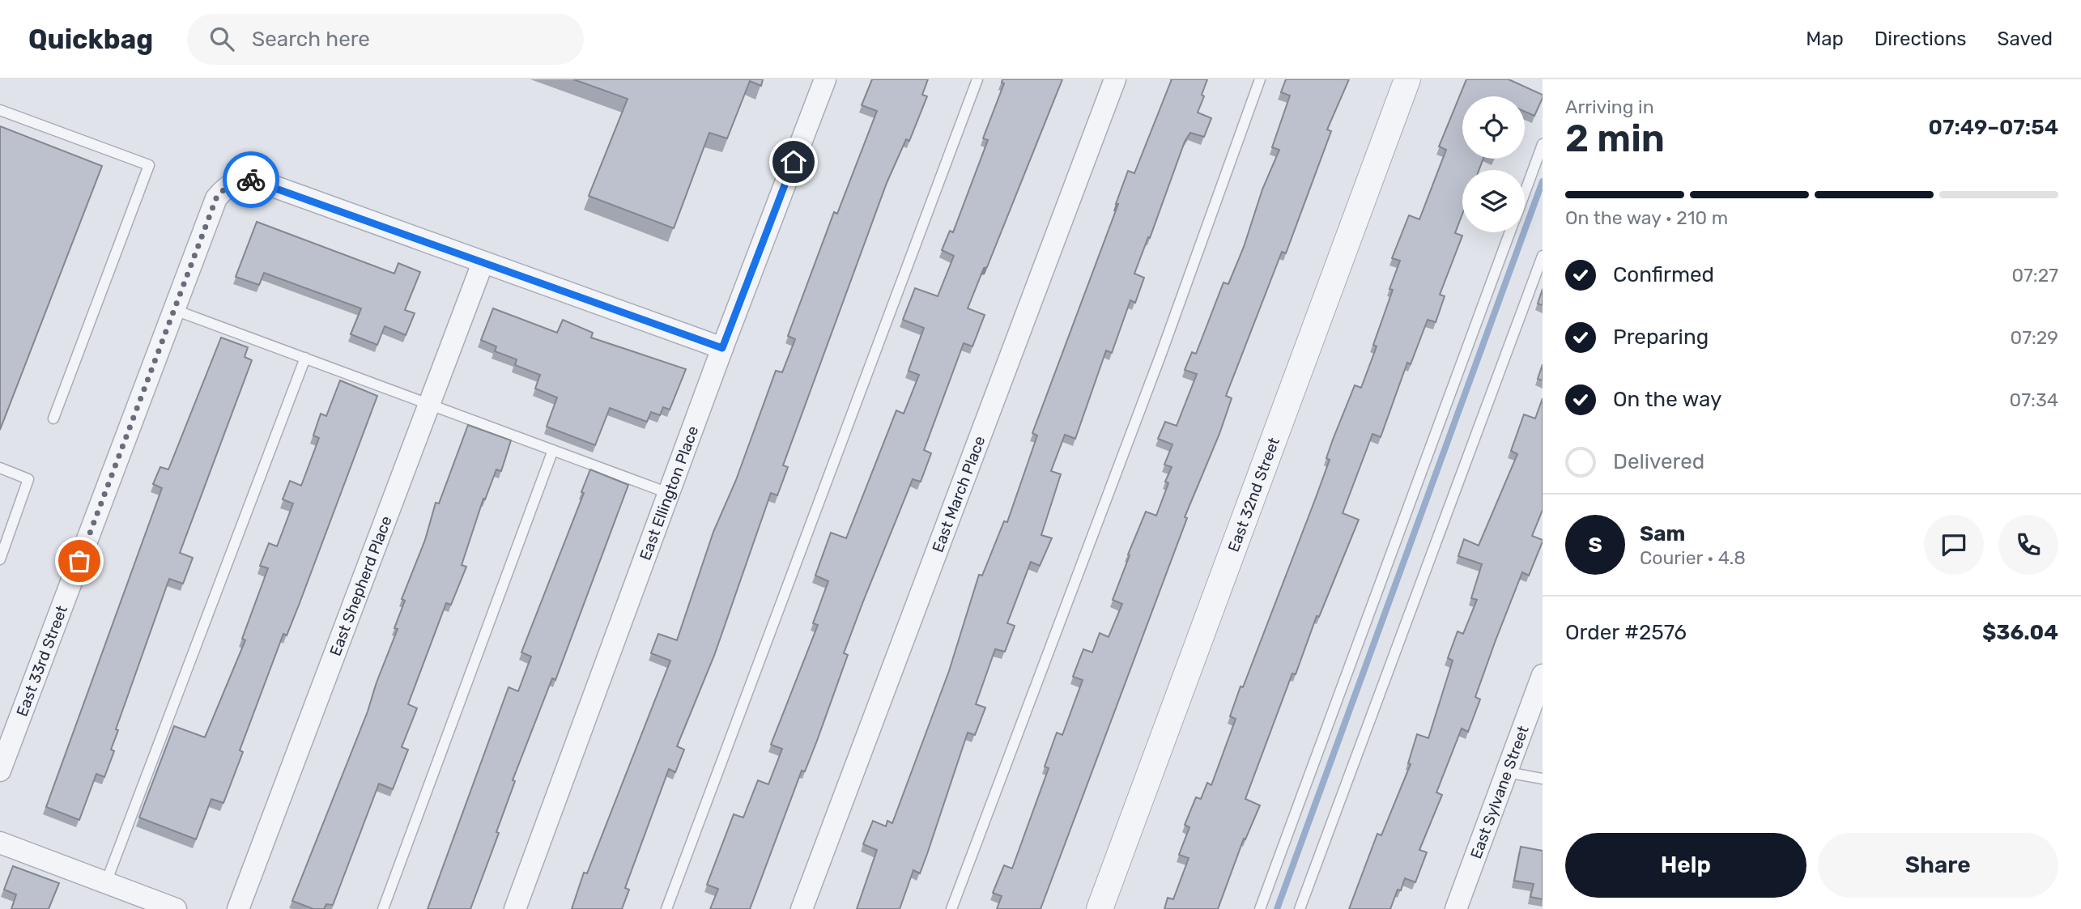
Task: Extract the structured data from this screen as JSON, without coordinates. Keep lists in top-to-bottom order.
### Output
{
  "streets": {
    "street": [
      "East Ellington Place",
      "East March Place",
      "East 32nd Street",
      "East Shepherd Place",
      "East 33rd Street",
      "East Sylvane Street"
    ]
  },
  "crossings": [
    ["East Shepherd Place", "East 33rd Street"]
  ],
  "page": {
    "header": "Quickbag",
    "search": "Search here",
    "nav": ["Map", "Directions", "Saved"],
    "heading": ["2 min", "Arriving in", "07:49–07:54"],
    "panel": [
      "Sam",
      "Courier · 4.8",
      "Order #2576",
      "$36.04"
    ],
    "bar": "On the way · 210 m",
    "list": [
      ["Confirmed", "07:27"],
      ["Preparing", "07:29"],
      ["On the way", "07:34"],
      "Delivered"
    ],
    "round": "S",
    "buttons": ["Help", "Share"]
  }
}
